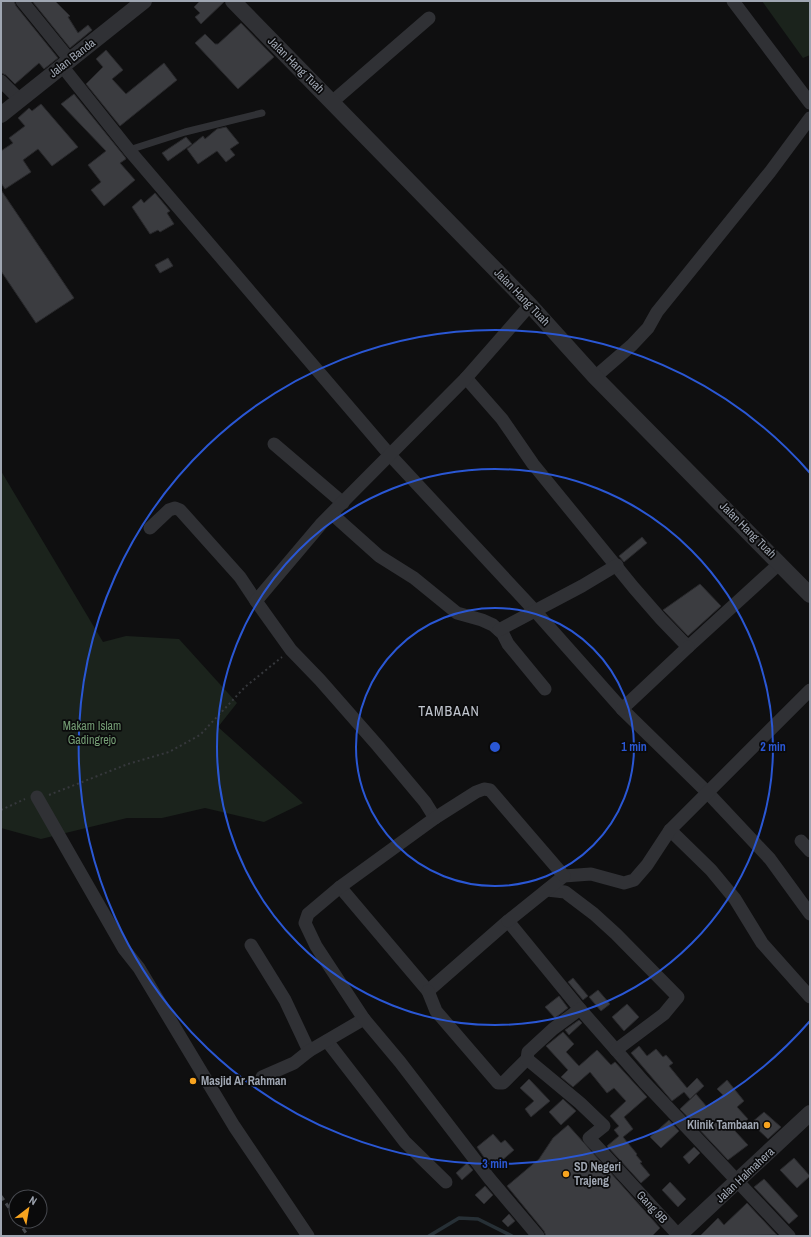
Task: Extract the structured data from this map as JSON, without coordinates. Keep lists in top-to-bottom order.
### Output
{
  "streets": {
    "street": [
      "Jalan Banda",
      "Jalan Hang Tuah",
      "Jalan Halmahera",
      "Gang 9B"
    ]
  },
  "crossings": [
    ["Jalan Halmahera", "Gang 9B"]
  ],
  "districts": ["TAMBAAN"],
  "parks": ["Makam Islam Gadingrejo"],
  "places": ["Masjid Ar Rahman", "Klinik Tambaan", "SD Negeri Trajeng"],
  "north": "top right",
  "rings": ["1 min", "2 min", "3 min"]
}
